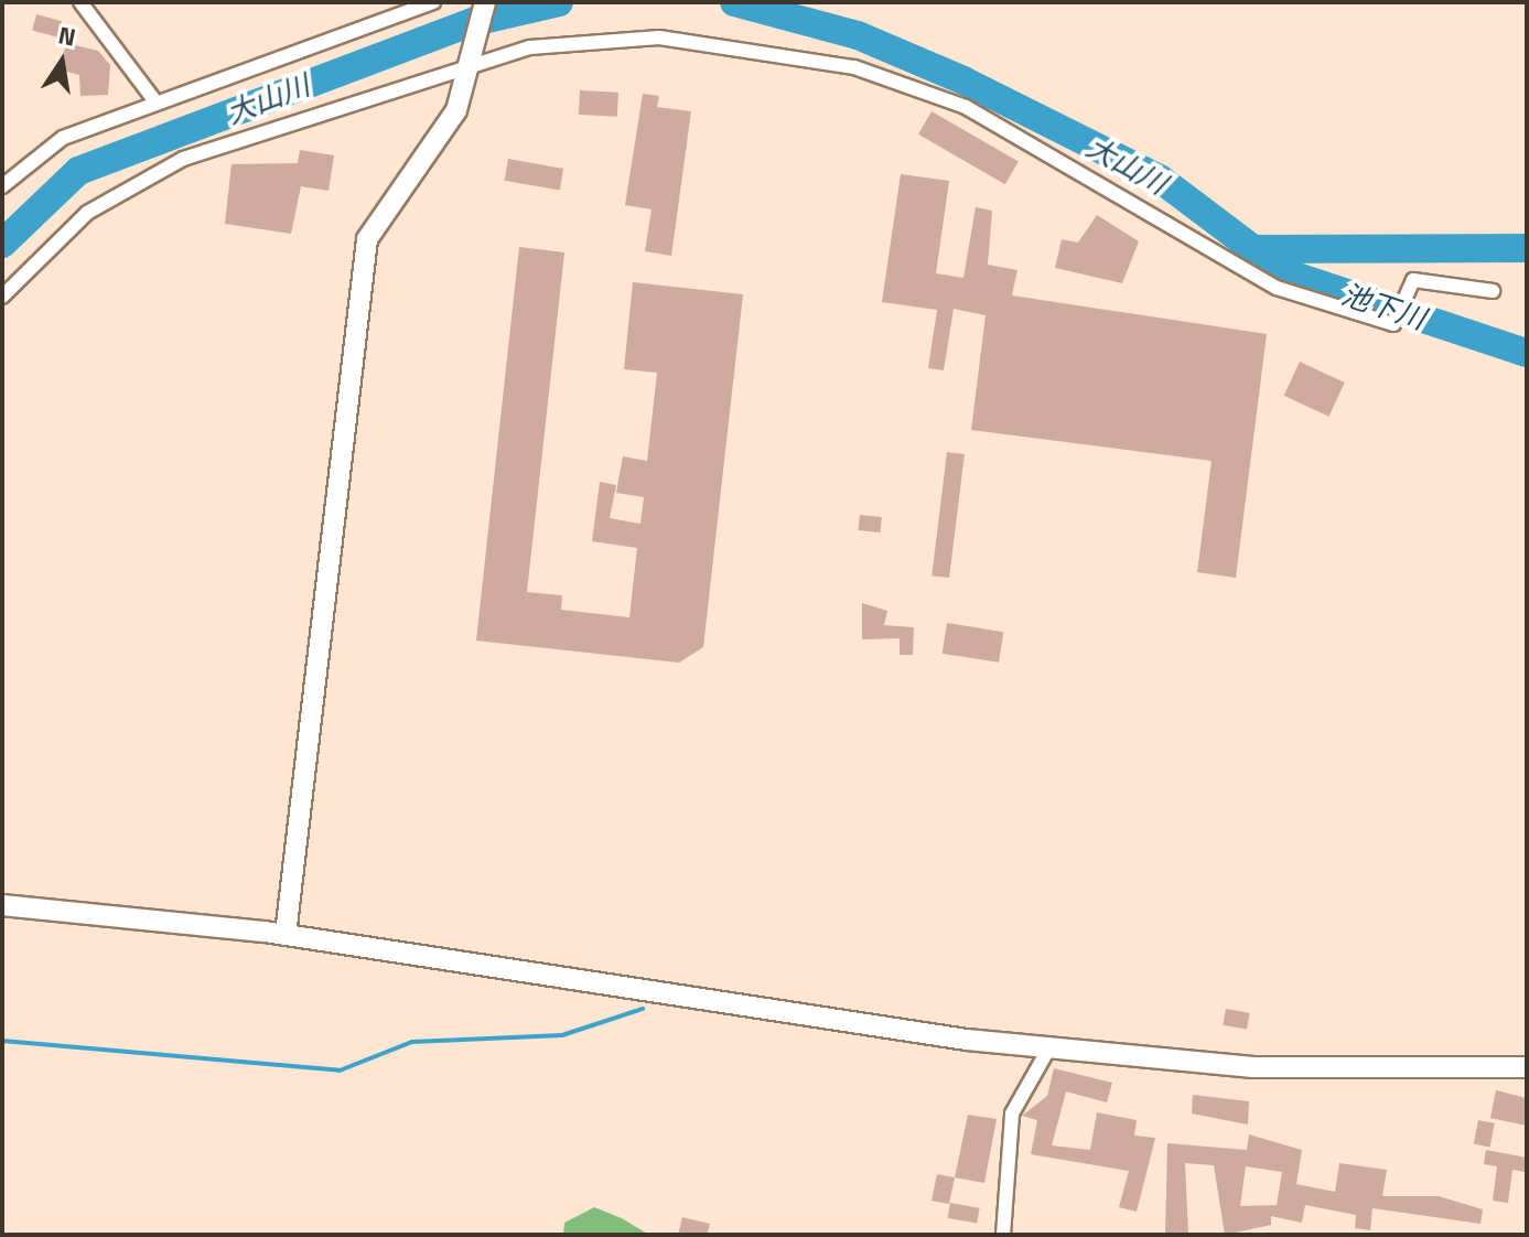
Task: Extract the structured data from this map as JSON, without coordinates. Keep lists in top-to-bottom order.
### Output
{
  "water": ["大山川", "池下川"],
  "north": "top"
}
